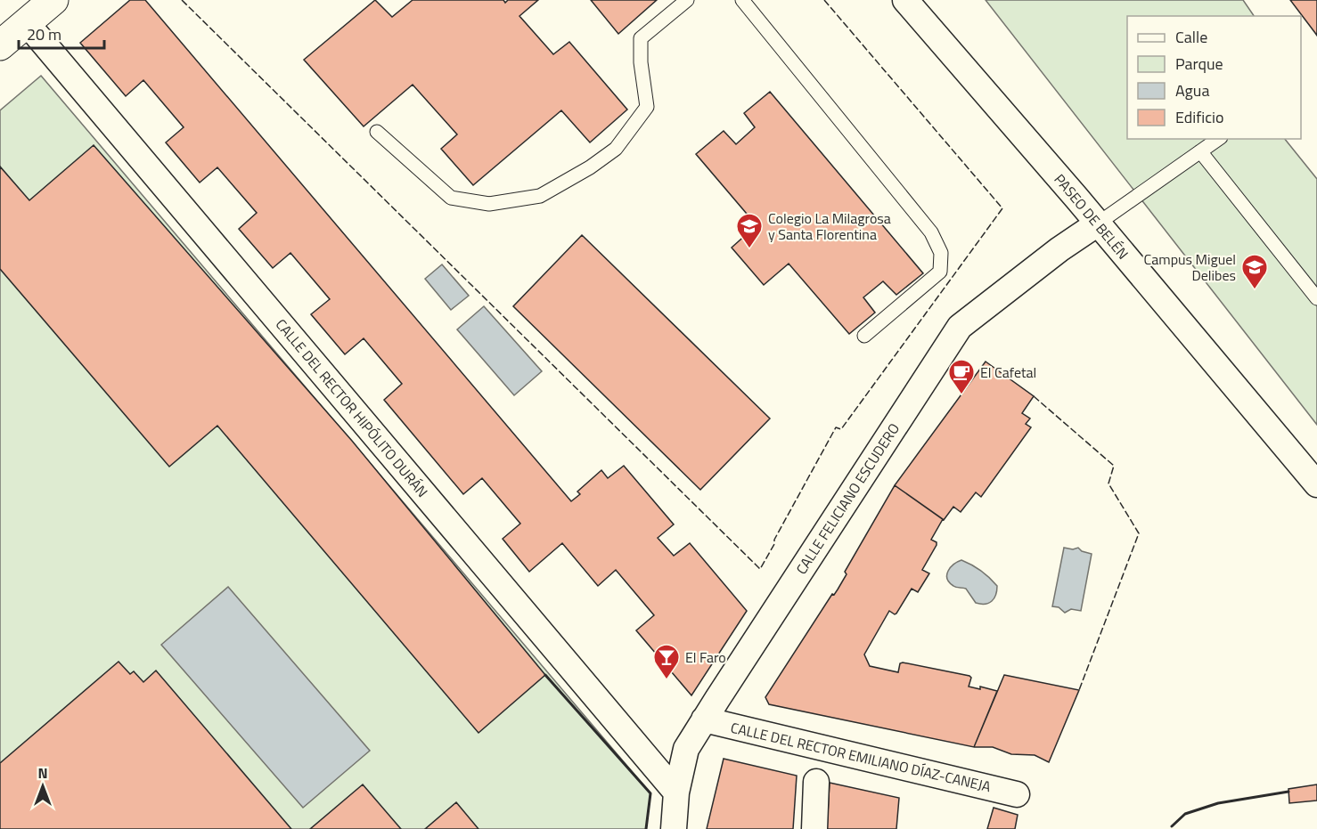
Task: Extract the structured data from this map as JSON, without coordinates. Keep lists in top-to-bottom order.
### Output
{
  "streets": {
    "street": [
      "PASEO DE BELÉN",
      "CALLE DEL RECTOR HIPÓLITO DURÁN",
      "CALLE FELICIANO ESCUDERO",
      "CALLE DEL RECTOR EMILIANO DÍAZ-CANEJA"
    ]
  },
  "crossings": [
    ["PASEO DE BELÉN", "CALLE FELICIANO ESCUDERO"],
    ["CALLE DEL RECTOR HIPÓLITO DURÁN", "CALLE FELICIANO ESCUDERO"],
    ["CALLE FELICIANO ESCUDERO", "CALLE DEL RECTOR EMILIANO DÍAZ-CANEJA"]
  ],
  "places": {
    "school or university": ["Colegio La Milagrosa y Santa Florentina", "Campus Miguel Delibes"],
    "cafe": ["El Cafetal"],
    "bar": ["El Faro"]
  },
  "legend": [
    "Calle",
    "Parque",
    "Agua",
    "Edificio"
  ],
  "scale_bar": "20 m",
  "north": "top"
}
